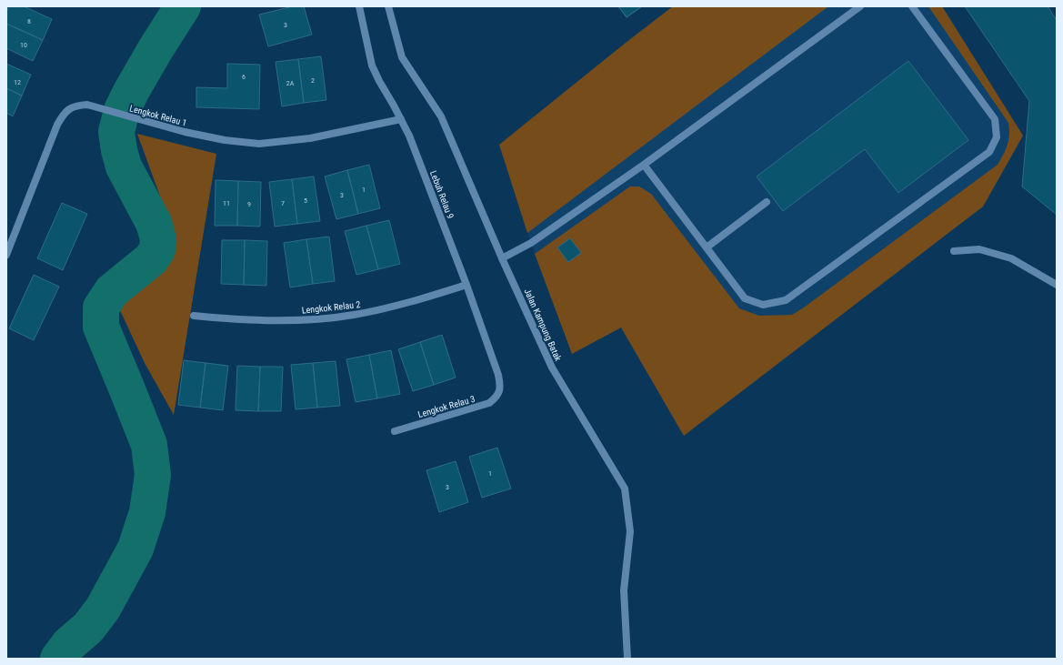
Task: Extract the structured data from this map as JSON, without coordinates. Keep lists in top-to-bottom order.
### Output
{
  "streets": {
    "street": [
      "Lengkok Relau 1",
      "Lebuh Relau 9",
      "Lengkok Relau 2",
      "Jalan Kampung Batak",
      "Lengkok Relau 3"
    ]
  },
  "crossings": [
    ["Lengkok Relau 1", "Lebuh Relau 9"],
    ["Lebuh Relau 9", "Lengkok Relau 2"],
    ["Lebuh Relau 9", "Lengkok Relau 3"]
  ],
  "house_numbers": [
    "8",
    "3",
    "10",
    "6",
    "2",
    "12",
    "2A",
    "1",
    "3",
    "5",
    "11",
    "7",
    "9",
    "1",
    "3"
  ]
}
